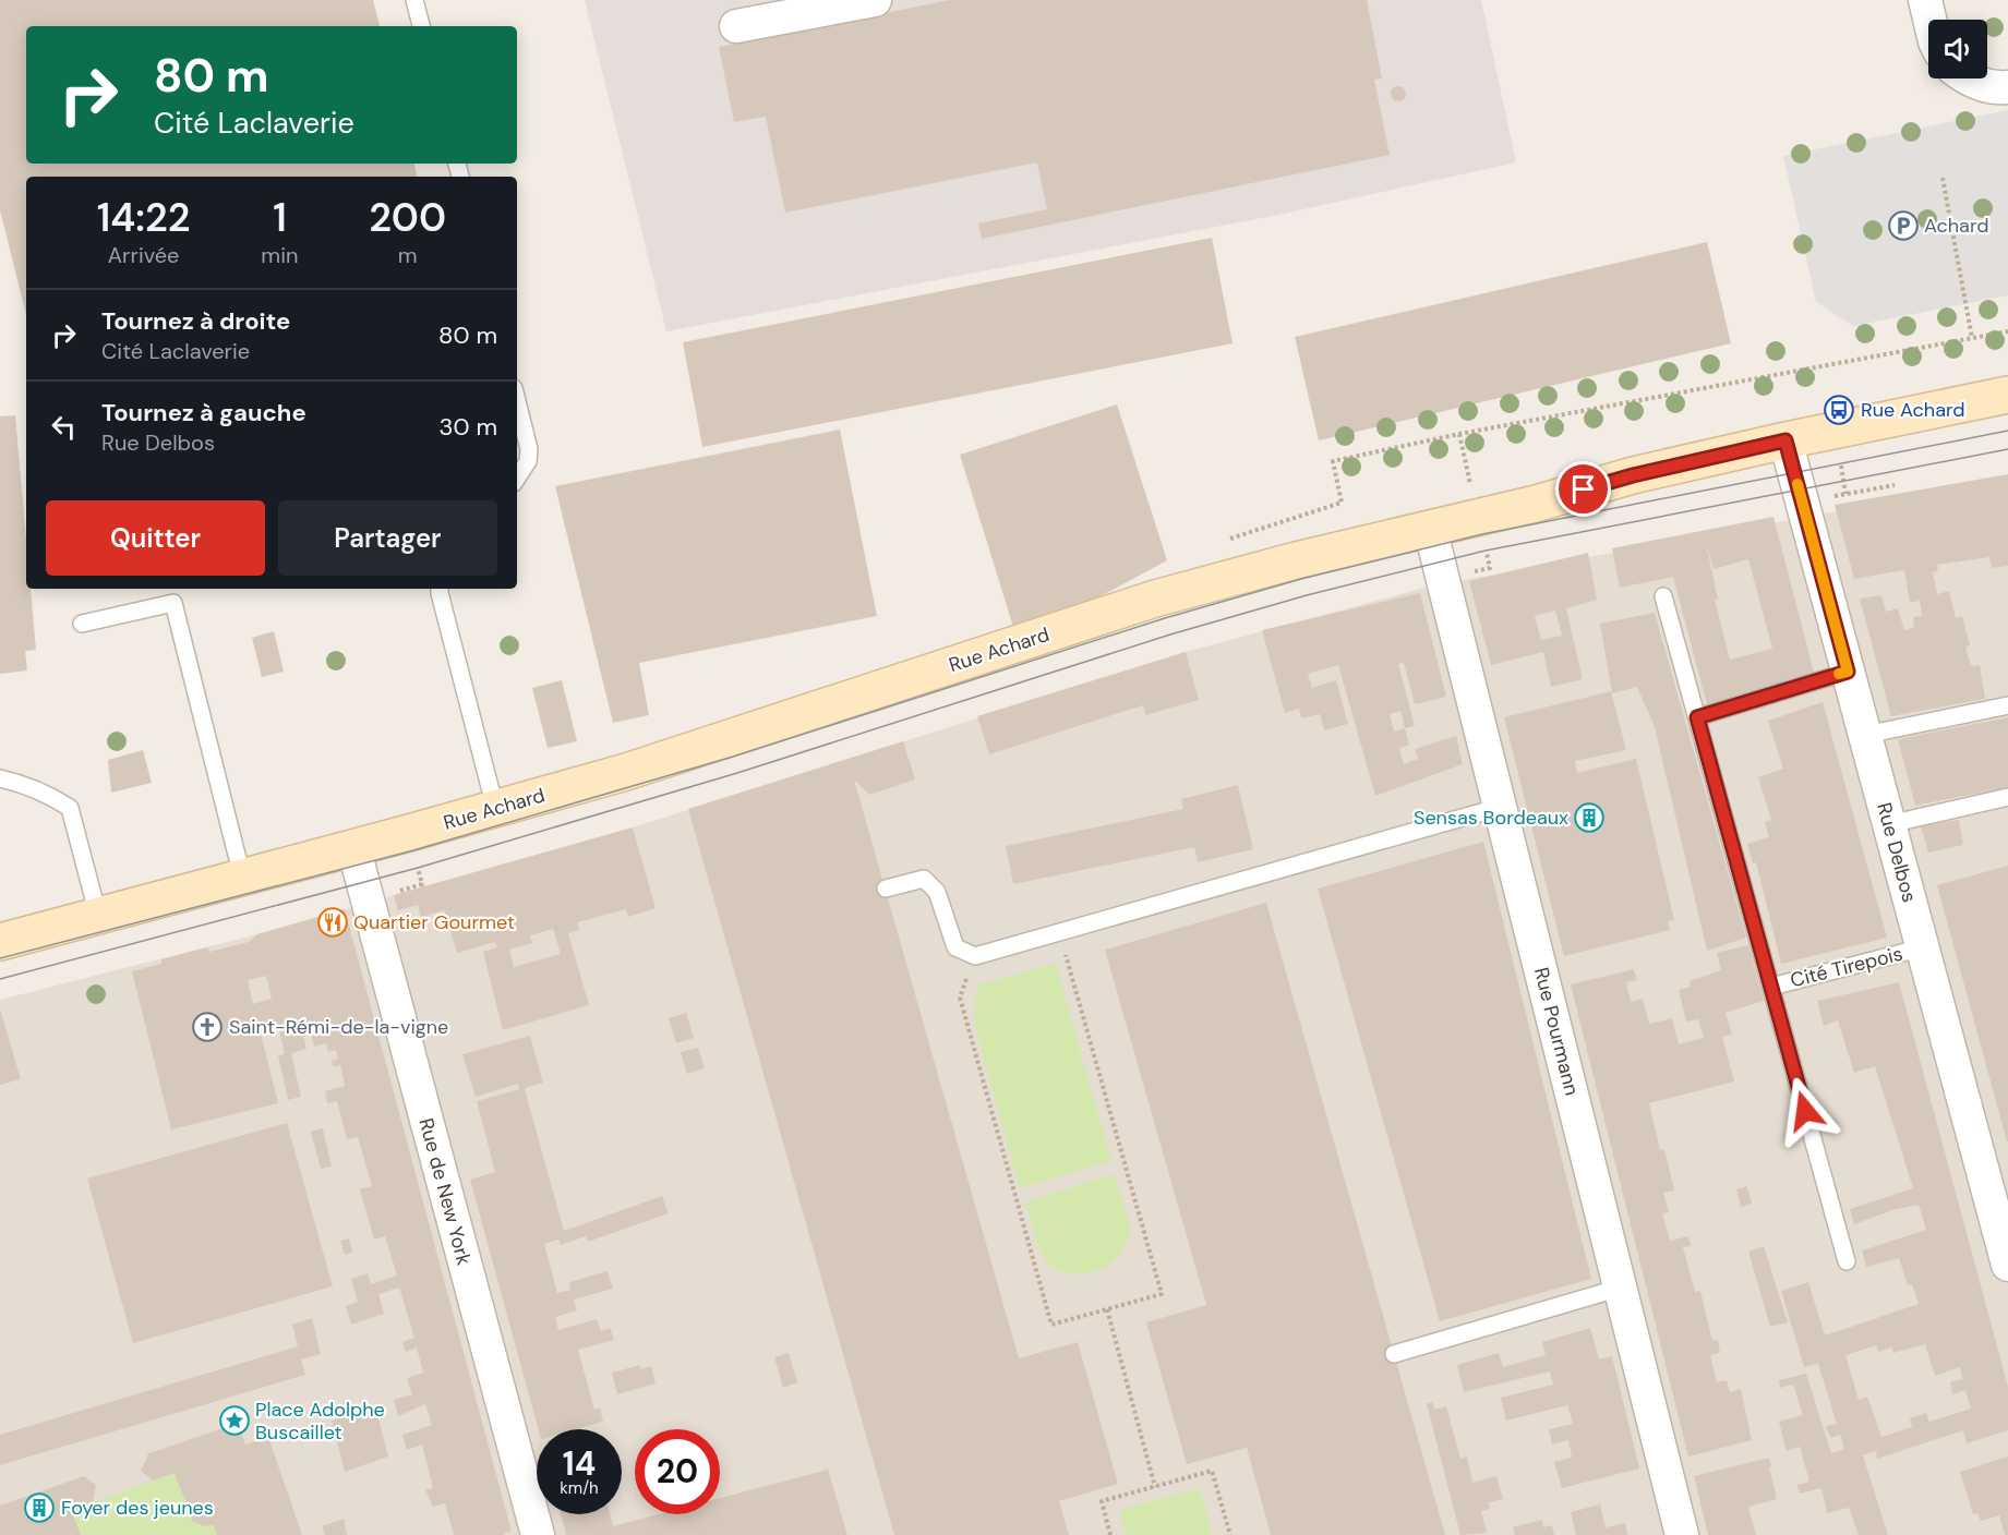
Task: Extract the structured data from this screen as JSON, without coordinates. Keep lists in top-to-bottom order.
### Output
{
  "streets": {
    "street": [
      "Rue Achard",
      "Rue Delbos",
      "Rue Pourmann",
      "Rue de New York"
    ],
    "lane": ["Cité Tirepois"]
  },
  "crossings": [
    ["Rue Achard", "Rue Delbos"],
    ["Rue Achard", "Rue Pourmann"],
    ["Rue Achard", "Rue de New York"],
    ["Rue Delbos", "Cité Tirepois"]
  ],
  "places": {
    "parking": ["Achard"],
    "bus stop": ["Rue Achard"],
    "building": ["Sensas Bordeaux", "Foyer des jeunes"],
    "restaurant": ["Quartier Gourmet"],
    "church": ["Saint-Rémi-de-la-vigne"],
    "place": ["Place Adolphe Buscaillet"]
  },
  "page": {
    "turn": ["80 m", "Cité Laclaverie"],
    "eta": [
      "14:22",
      "Arrivée",
      "1",
      "min",
      "200",
      "m"
    ],
    "list": [
      {
        "name": "Tournez à droite",
        "note": "Cité Laclaverie",
        "value": "80 m"
      },
      {
        "name": "Tournez à gauche",
        "note": "Rue Delbos",
        "value": "30 m"
      }
    ],
    "buttons": ["Quitter", "Partager"],
    "speed": "14 km/h",
    "limit": "20"
  }
}
